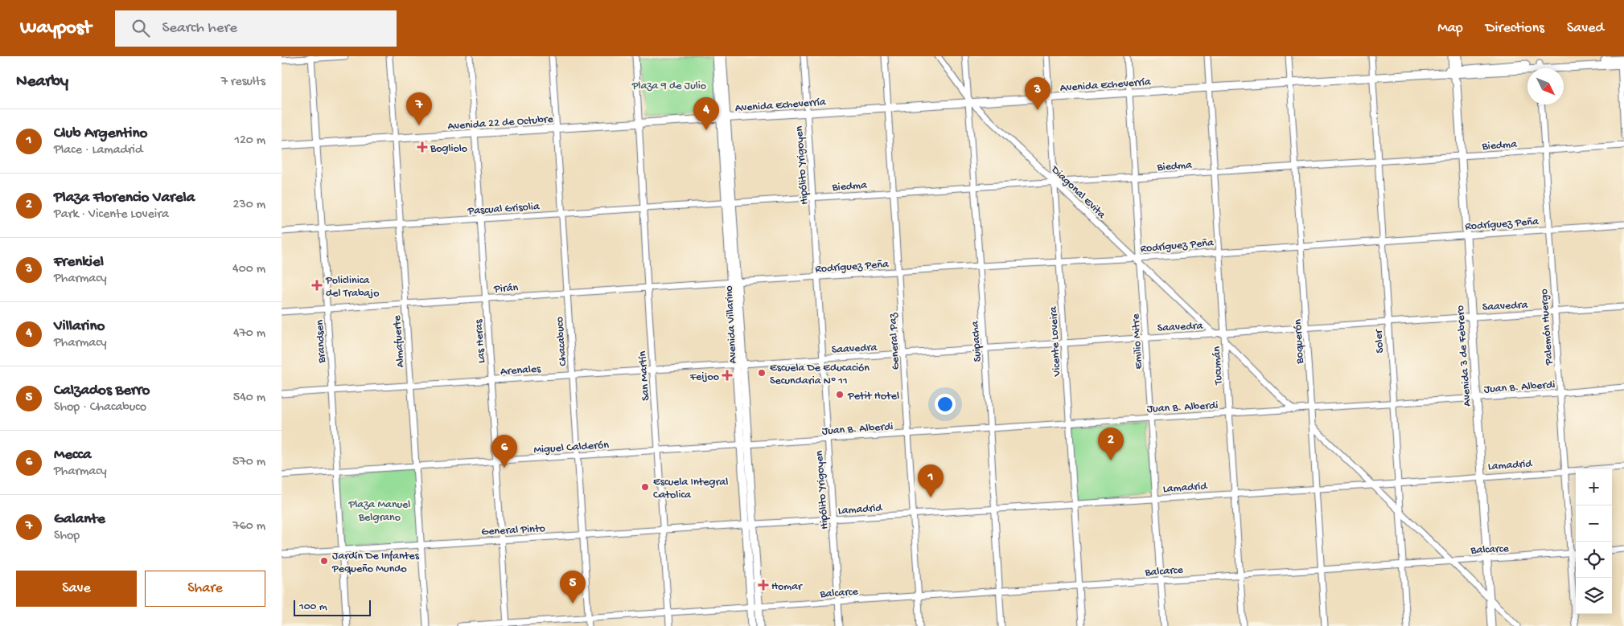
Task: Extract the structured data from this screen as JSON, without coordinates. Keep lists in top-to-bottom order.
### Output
{
  "streets": {
    "main road": [
      "Avenida Echeverría",
      "Avenida 22 de Octubre",
      "Avenida Villarino",
      "Avenida 3 de Febrero"
    ],
    "street": [
      "Biedma",
      "Hipólito Yrigoyen",
      "Diagonal Evita",
      "Pascual Grisolia",
      "Rodríguez Peña",
      "Pirán",
      "Saavedra",
      "Palemón Huergo",
      "Brandsen",
      "Almafuerte",
      "Las Heras",
      "Chacabuco",
      "General Paz",
      "Suipacha",
      "Vicente Loveira",
      "Emilio Mitre",
      "Boquerón",
      "Soler",
      "Tucumán",
      "Arenales",
      "San Martín",
      "Juan B. Alberdi",
      "Miguel Calderón",
      "Lamadrid",
      "General Pinto",
      "Balcarce"
    ]
  },
  "crossings": [
    ["Avenida Echeverría", "Avenida 22 de Octubre"],
    ["Avenida Echeverría", "Hipólito Yrigoyen"],
    ["Avenida Echeverría", "Diagonal Evita"],
    ["Avenida Echeverría", "Avenida Villarino"],
    ["Avenida Echeverría", "General Paz"],
    ["Avenida Echeverría", "Suipacha"],
    ["Avenida Echeverría", "Vicente Loveira"],
    ["Avenida Echeverría", "Emilio Mitre"],
    ["Avenida Echeverría", "Boquerón"],
    ["Avenida Echeverría", "Soler"],
    ["Avenida Echeverría", "Avenida 3 de Febrero"],
    ["Avenida Echeverría", "Tucumán"],
    ["Avenida 22 de Octubre", "Avenida Villarino"],
    ["Avenida 22 de Octubre", "Brandsen"],
    ["Avenida 22 de Octubre", "Almafuerte"],
    ["Avenida 22 de Octubre", "Las Heras"],
    ["Avenida 22 de Octubre", "Chacabuco"],
    ["Avenida 22 de Octubre", "San Martín"],
    ["Biedma", "Hipólito Yrigoyen"],
    ["Biedma", "Diagonal Evita"],
    ["Biedma", "Pascual Grisolia"],
    ["Biedma", "Avenida Villarino"],
    ["Biedma", "Palemón Huergo"],
    ["Biedma", "General Paz"],
    ["Biedma", "Suipacha"],
    ["Biedma", "Vicente Loveira"],
    ["Biedma", "Emilio Mitre"],
    ["Biedma", "Boquerón"],
    ["Biedma", "Soler"],
    ["Biedma", "Avenida 3 de Febrero"],
    ["Biedma", "Tucumán"],
    ["Hipólito Yrigoyen", "Rodríguez Peña"],
    ["Hipólito Yrigoyen", "Saavedra"],
    ["Hipólito Yrigoyen", "Juan B. Alberdi"],
    ["Hipólito Yrigoyen", "Lamadrid"],
    ["Hipólito Yrigoyen", "Balcarce"],
    ["Diagonal Evita", "Rodríguez Peña"],
    ["Diagonal Evita", "Saavedra"],
    ["Diagonal Evita", "Suipacha"],
    ["Diagonal Evita", "Vicente Loveira"],
    ["Diagonal Evita", "Emilio Mitre"],
    ["Pascual Grisolia", "Avenida Villarino"],
    ["Pascual Grisolia", "Brandsen"],
    ["Pascual Grisolia", "Almafuerte"],
    ["Pascual Grisolia", "Las Heras"],
    ["Pascual Grisolia", "Chacabuco"],
    ["Pascual Grisolia", "San Martín"],
    ["Rodríguez Peña", "Pirán"],
    ["Rodríguez Peña", "Avenida Villarino"],
    ["Rodríguez Peña", "Palemón Huergo"],
    ["Rodríguez Peña", "General Paz"],
    ["Rodríguez Peña", "Suipacha"],
    ["Rodríguez Peña", "Vicente Loveira"],
    ["Rodríguez Peña", "Emilio Mitre"],
    ["Rodríguez Peña", "Boquerón"],
    ["Rodríguez Peña", "Soler"],
    ["Rodríguez Peña", "Avenida 3 de Febrero"],
    ["Rodríguez Peña", "Tucumán"],
    ["Pirán", "Avenida Villarino"],
    ["Pirán", "Brandsen"],
    ["Pirán", "Almafuerte"],
    ["Pirán", "Las Heras"],
    ["Pirán", "Chacabuco"],
    ["Pirán", "San Martín"],
    ["Saavedra", "Avenida Villarino"],
    ["Saavedra", "Palemón Huergo"],
    ["Saavedra", "General Paz"],
    ["Saavedra", "Suipacha"],
    ["Saavedra", "Vicente Loveira"],
    ["Saavedra", "Emilio Mitre"],
    ["Saavedra", "Boquerón"],
    ["Saavedra", "Soler"],
    ["Saavedra", "Avenida 3 de Febrero"],
    ["Saavedra", "Tucumán"],
    ["Saavedra", "Arenales"],
    ["Avenida Villarino", "Arenales"],
    ["Avenida Villarino", "Juan B. Alberdi"],
    ["Avenida Villarino", "Miguel Calderón"],
    ["Avenida Villarino", "Lamadrid"],
    ["Avenida Villarino", "General Pinto"],
    ["Avenida Villarino", "Balcarce"],
    ["Palemón Huergo", "Juan B. Alberdi"],
    ["Palemón Huergo", "Lamadrid"],
    ["Palemón Huergo", "Balcarce"],
    ["Brandsen", "Arenales"],
    ["Brandsen", "Miguel Calderón"],
    ["Brandsen", "General Pinto"],
    ["Almafuerte", "Arenales"],
    ["Almafuerte", "Miguel Calderón"],
    ["Almafuerte", "General Pinto"],
    ["Las Heras", "Arenales"],
    ["Las Heras", "Miguel Calderón"],
    ["Las Heras", "General Pinto"],
    ["Las Heras", "Balcarce"],
    ["Chacabuco", "Arenales"],
    ["Chacabuco", "Miguel Calderón"],
    ["Chacabuco", "General Pinto"],
    ["Chacabuco", "Balcarce"],
    ["General Paz", "Juan B. Alberdi"],
    ["General Paz", "Lamadrid"],
    ["General Paz", "Balcarce"],
    ["Suipacha", "Juan B. Alberdi"],
    ["Suipacha", "Lamadrid"],
    ["Suipacha", "Balcarce"],
    ["Vicente Loveira", "Juan B. Alberdi"],
    ["Vicente Loveira", "Lamadrid"],
    ["Vicente Loveira", "Balcarce"],
    ["Emilio Mitre", "Juan B. Alberdi"],
    ["Emilio Mitre", "Lamadrid"],
    ["Emilio Mitre", "Balcarce"],
    ["Boquerón", "Juan B. Alberdi"],
    ["Boquerón", "Lamadrid"],
    ["Boquerón", "Balcarce"],
    ["Soler", "Juan B. Alberdi"],
    ["Soler", "Lamadrid"],
    ["Soler", "Balcarce"],
    ["Avenida 3 de Febrero", "Juan B. Alberdi"],
    ["Avenida 3 de Febrero", "Lamadrid"],
    ["Avenida 3 de Febrero", "Balcarce"],
    ["Tucumán", "Juan B. Alberdi"],
    ["Tucumán", "Lamadrid"],
    ["Tucumán", "Balcarce"],
    ["Arenales", "San Martín"],
    ["San Martín", "Miguel Calderón"],
    ["San Martín", "General Pinto"],
    ["San Martín", "Balcarce"],
    ["Juan B. Alberdi", "Miguel Calderón"],
    ["Lamadrid", "General Pinto"]
  ],
  "parks": ["Plaza 9 de Julio", "Plaza Manuel Belgrano"],
  "places": {
    "health": [
      "Bogliolo",
      "Policlinica del Trabajo",
      "Feijoo",
      "Homar"
    ],
    "other": [
      "Escuela De Educación Secundaria Nº 11",
      "Petit Hotel",
      "Escuela Integral Catolica",
      "Jardín De Infantes Pequeño Mundo"
    ]
  },
  "scale_bar": "100 m",
  "north": "bottom right",
  "page": {
    "header": "Waypost",
    "search": "Search here",
    "nav": ["Map", "Directions", "Saved"],
    "heading": ["Nearby", "7 results"],
    "pins": [
      "3",
      "7",
      "4",
      "2",
      "6",
      "1",
      "5"
    ],
    "list": [
      {
        "mark": "1",
        "name": "Club Argentino",
        "note": "Place · Lamadrid",
        "value": "120 m"
      },
      {
        "mark": "2",
        "name": "Plaza Florencio Varela",
        "note": "Park · Vicente Loveira",
        "value": "230 m"
      },
      {
        "mark": "3",
        "name": "Frenkiel",
        "note": "Pharmacy",
        "value": "400 m"
      },
      {
        "mark": "4",
        "name": "Villarino",
        "note": "Pharmacy",
        "value": "470 m"
      },
      {
        "mark": "5",
        "name": "Calzados Berro",
        "note": "Shop · Chacabuco",
        "value": "540 m"
      },
      {
        "mark": "6",
        "name": "Mecca",
        "note": "Pharmacy",
        "value": "570 m"
      },
      {
        "mark": "7",
        "name": "Galante",
        "note": "Shop",
        "value": "760 m"
      }
    ],
    "map_buttons": ["+", "−"],
    "buttons": ["Save", "Share"],
    "scale": "100 m"
  }
}
